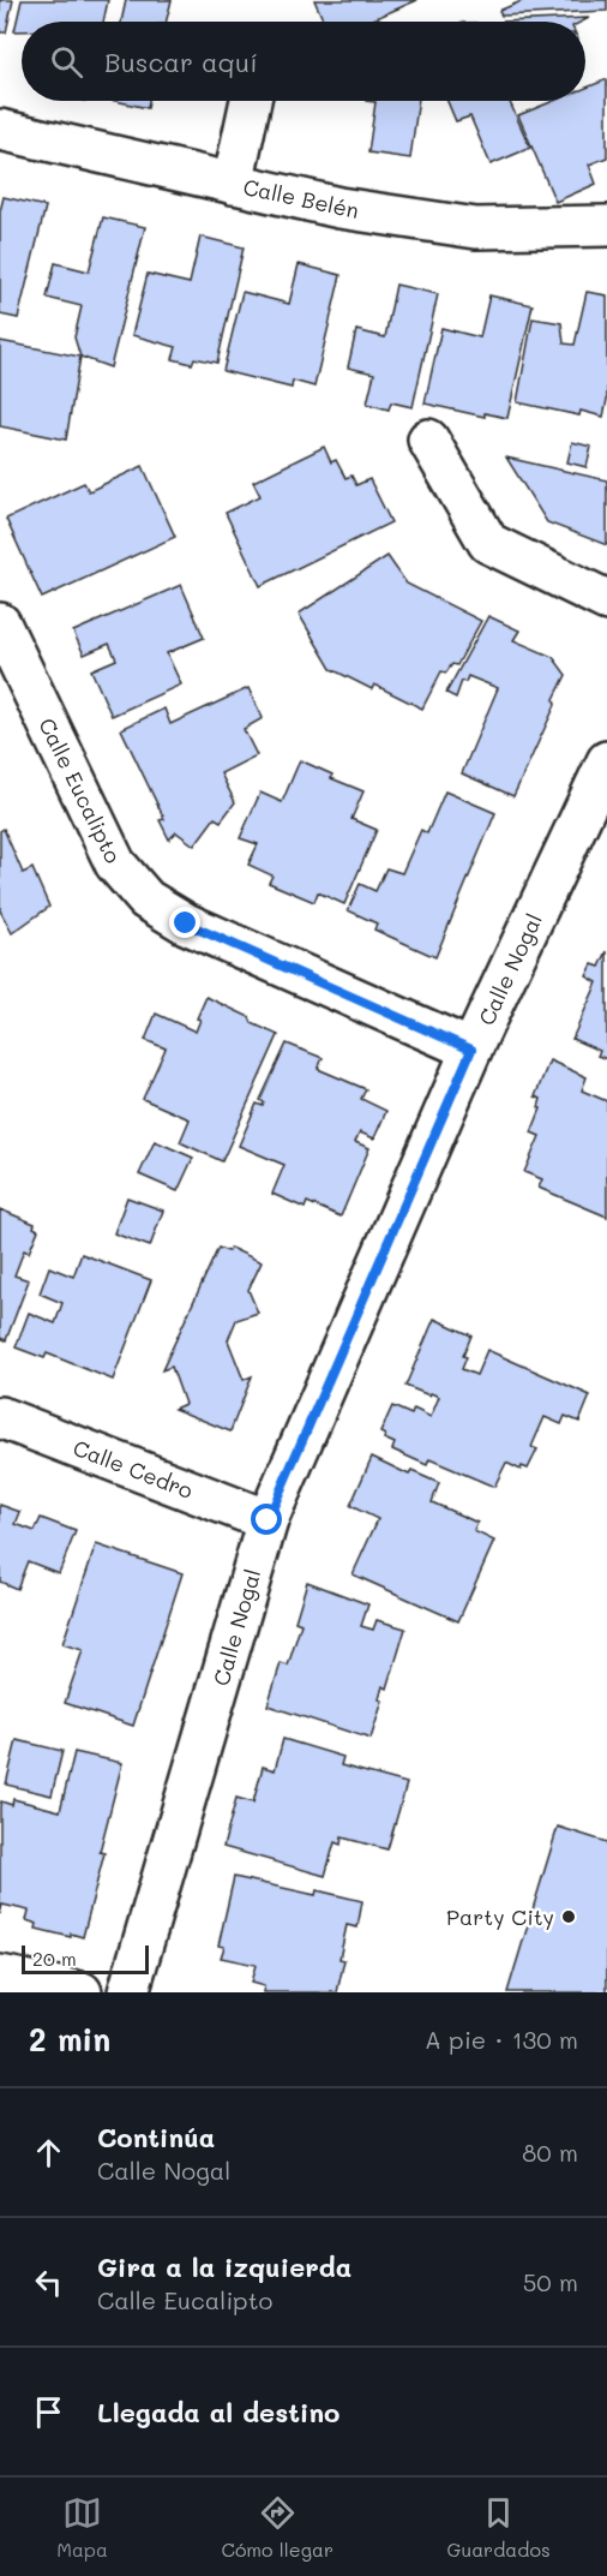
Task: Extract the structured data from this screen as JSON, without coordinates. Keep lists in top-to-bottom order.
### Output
{
  "streets": {
    "street": [
      "Calle Belén",
      "Calle Eucalipto",
      "Calle Nogal",
      "Calle Cedro"
    ]
  },
  "crossings": [
    ["Calle Eucalipto", "Calle Nogal"],
    ["Calle Nogal", "Calle Cedro"]
  ],
  "places": ["Party City"],
  "scale_bar": "20 m",
  "page": {
    "search": "Buscar aquí",
    "scale": "20 m",
    "heading": ["2 min", "A pie · 130 m"],
    "list": [
      ["Continúa", "Calle Nogal", "80 m"],
      ["Gira a la izquierda", "Calle Eucalipto", "50 m"],
      "Llegada al destino"
    ],
    "nav": ["Mapa", "Cómo llegar", "Guardados"]
  }
}
